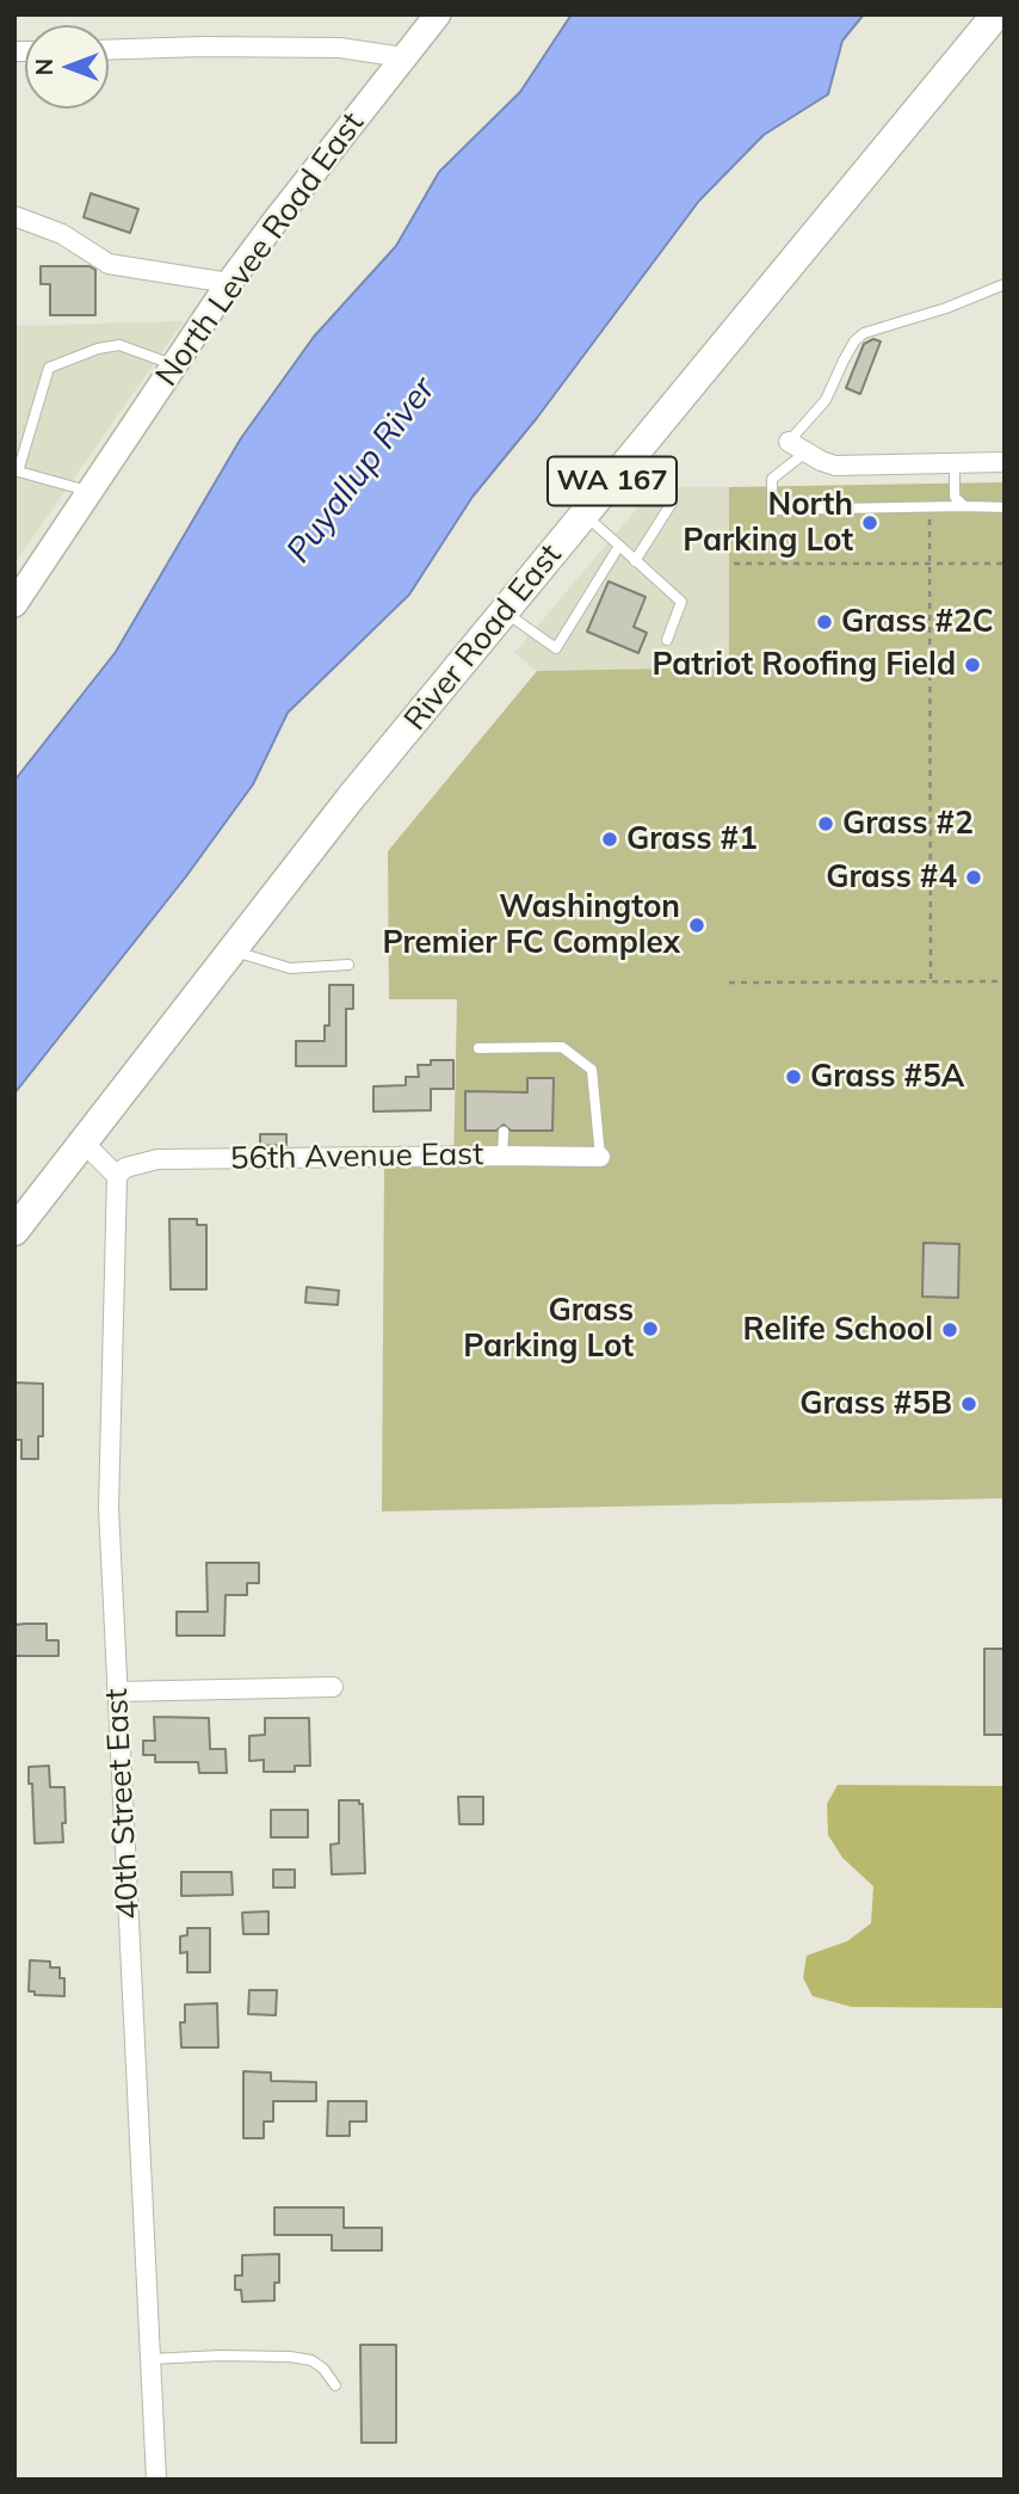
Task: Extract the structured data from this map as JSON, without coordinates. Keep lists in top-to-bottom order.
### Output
{
  "streets": {
    "main road": ["WA 167", "River Road East"],
    "street": ["North Levee Road East", "56th Avenue East", "40th Street East"]
  },
  "crossings": [
    ["56th Avenue East", "40th Street East"]
  ],
  "water": ["Puyallup River"],
  "places": [
    "North Parking Lot",
    "Grass #2C",
    "Patriot Roofing Field",
    "Grass #2",
    "Grass #1",
    "Grass #4",
    "Washington Premier FC Complex",
    "Grass #5A",
    "Grass Parking Lot",
    "Relife School",
    "Grass #5B"
  ],
  "north": "left"
}
